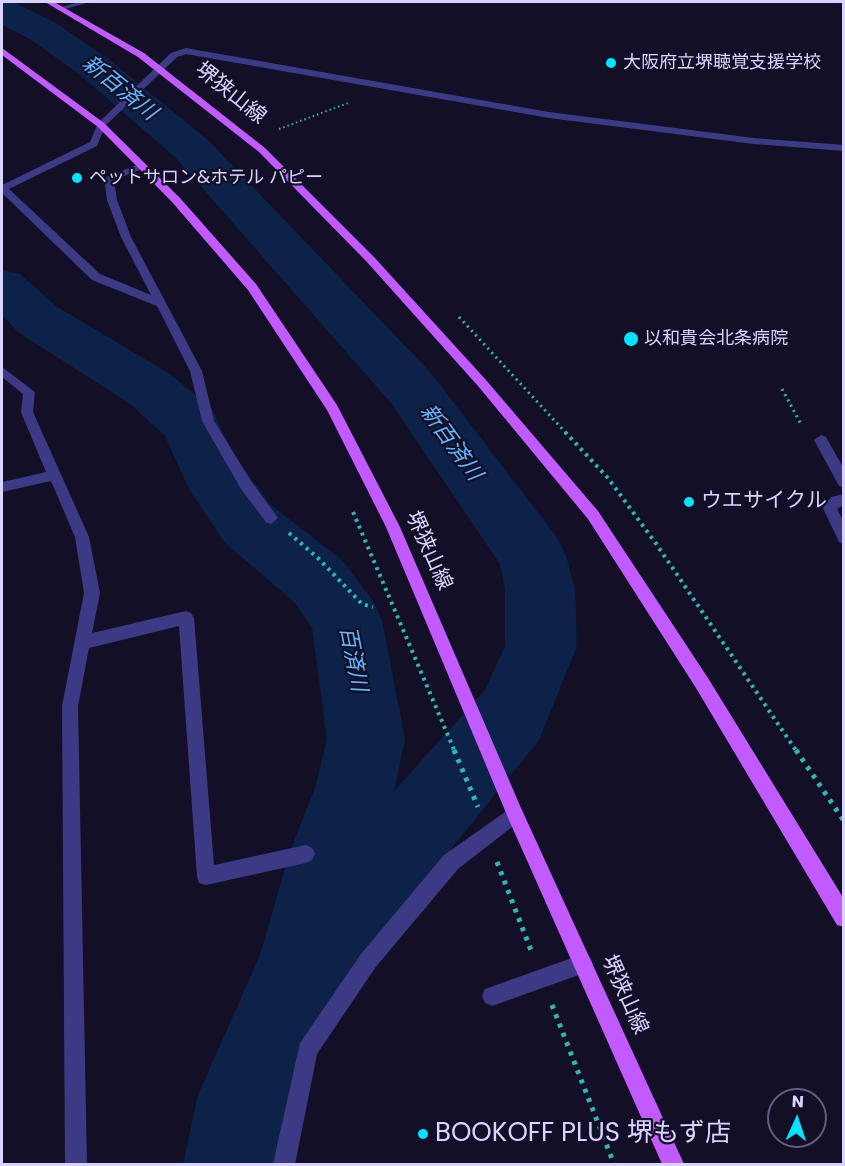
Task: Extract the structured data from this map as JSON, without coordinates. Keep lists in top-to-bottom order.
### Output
{
  "streets": {
    "main road": ["堺狭山線"]
  },
  "water": ["新百済川", "百済川"],
  "places": [
    "大阪府立堺聴覚支援学校",
    "ペットサロン&ホテル パピー",
    "以和貴会北条病院",
    "ウエサイクル",
    "BOOKOFF PLUS 堺もず店"
  ],
  "north": "top"
}
